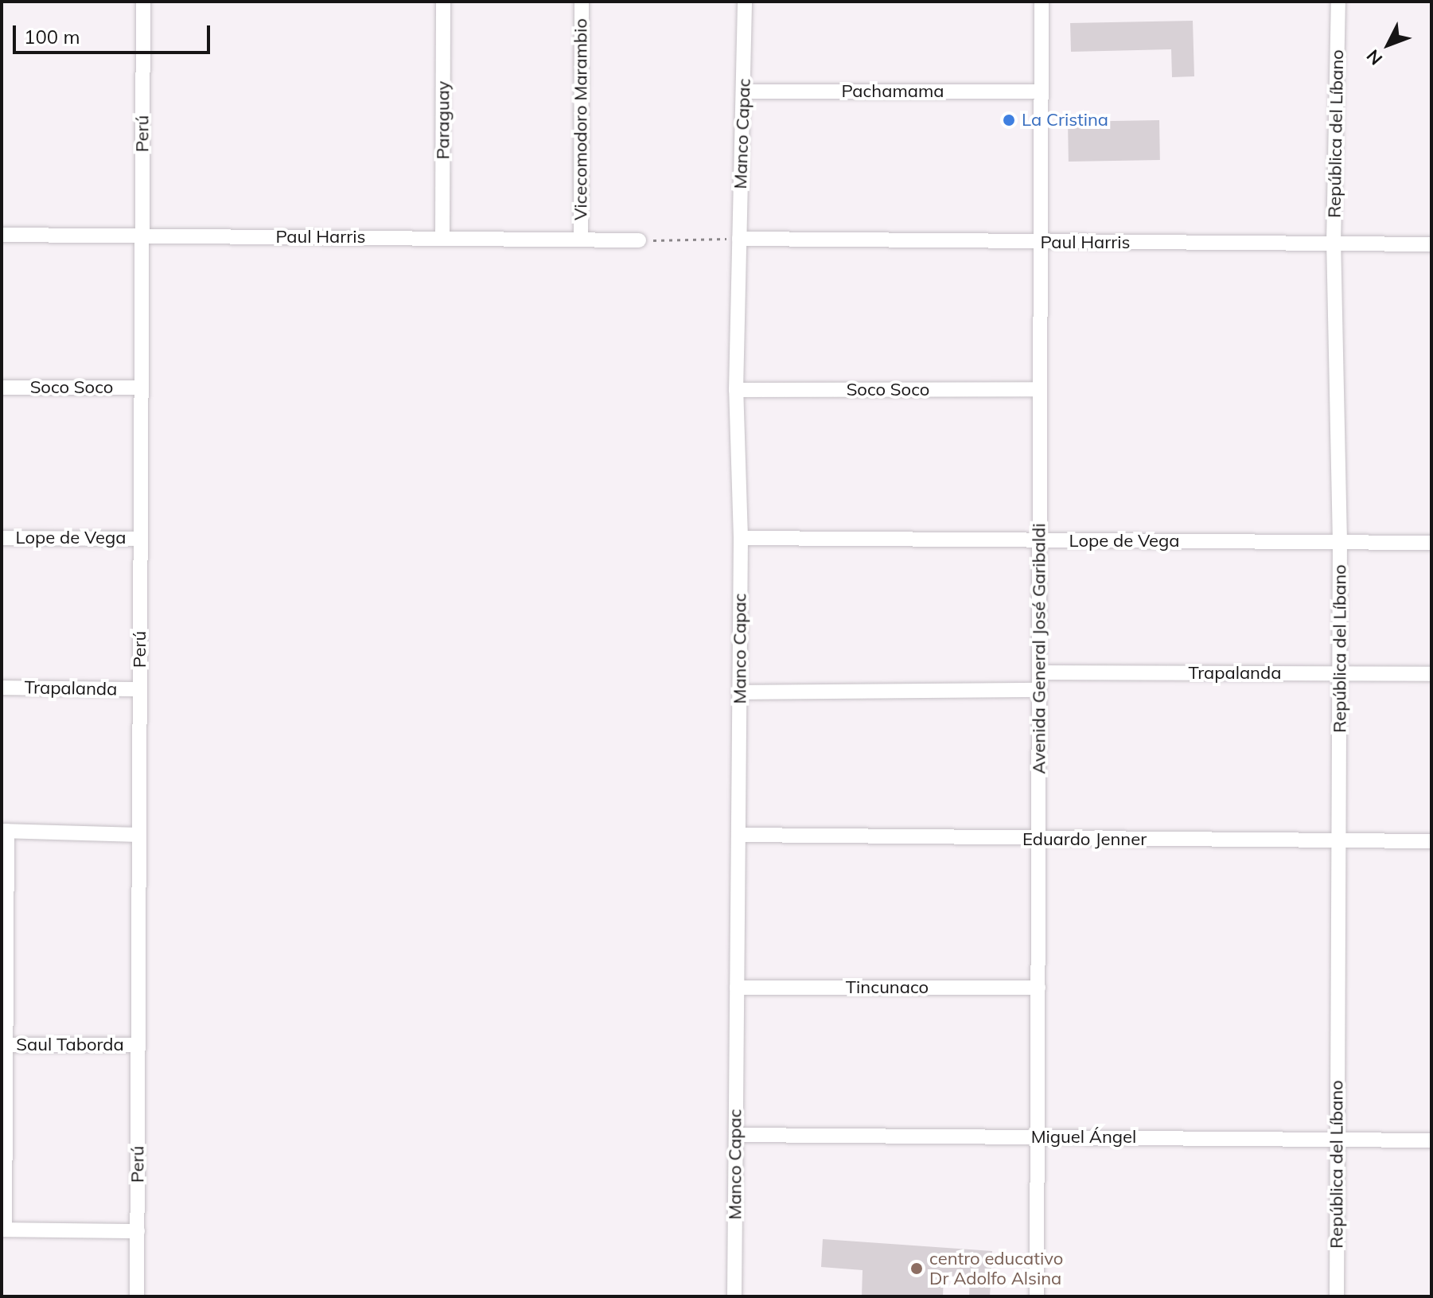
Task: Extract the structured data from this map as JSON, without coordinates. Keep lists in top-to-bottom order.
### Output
{
  "streets": {
    "street": [
      "Pachamama",
      "Vicecomodoro Marambio",
      "Paraguay",
      "Perú",
      "Manco Capac",
      "República del Líbano",
      "Paul Harris",
      "Soco Soco",
      "Lope de Vega",
      "Avenida General José Garibaldi",
      "Trapalanda",
      "Eduardo Jenner",
      "Tincunaco",
      "Saul Taborda",
      "Miguel Ángel"
    ]
  },
  "crossings": [
    ["Pachamama", "Manco Capac"],
    ["Pachamama", "Avenida General José Garibaldi"],
    ["Vicecomodoro Marambio", "Paul Harris"],
    ["Paraguay", "Paul Harris"],
    ["Perú", "Paul Harris"],
    ["Perú", "Soco Soco"],
    ["Perú", "Lope de Vega"],
    ["Perú", "Trapalanda"],
    ["Perú", "Saul Taborda"],
    ["Manco Capac", "Paul Harris"],
    ["Manco Capac", "Soco Soco"],
    ["Manco Capac", "Lope de Vega"],
    ["Manco Capac", "Eduardo Jenner"],
    ["Manco Capac", "Tincunaco"],
    ["Manco Capac", "Miguel Ángel"],
    ["República del Líbano", "Paul Harris"],
    ["República del Líbano", "Lope de Vega"],
    ["República del Líbano", "Trapalanda"],
    ["República del Líbano", "Eduardo Jenner"],
    ["República del Líbano", "Miguel Ángel"],
    ["Paul Harris", "Avenida General José Garibaldi"],
    ["Soco Soco", "Avenida General José Garibaldi"],
    ["Lope de Vega", "Avenida General José Garibaldi"],
    ["Avenida General José Garibaldi", "Trapalanda"],
    ["Avenida General José Garibaldi", "Eduardo Jenner"],
    ["Avenida General José Garibaldi", "Tincunaco"],
    ["Avenida General José Garibaldi", "Miguel Ángel"]
  ],
  "places": ["La Cristina", "centro educativo Dr Adolfo Alsina"],
  "scale_bar": "100 m",
  "north": "bottom left"
}
